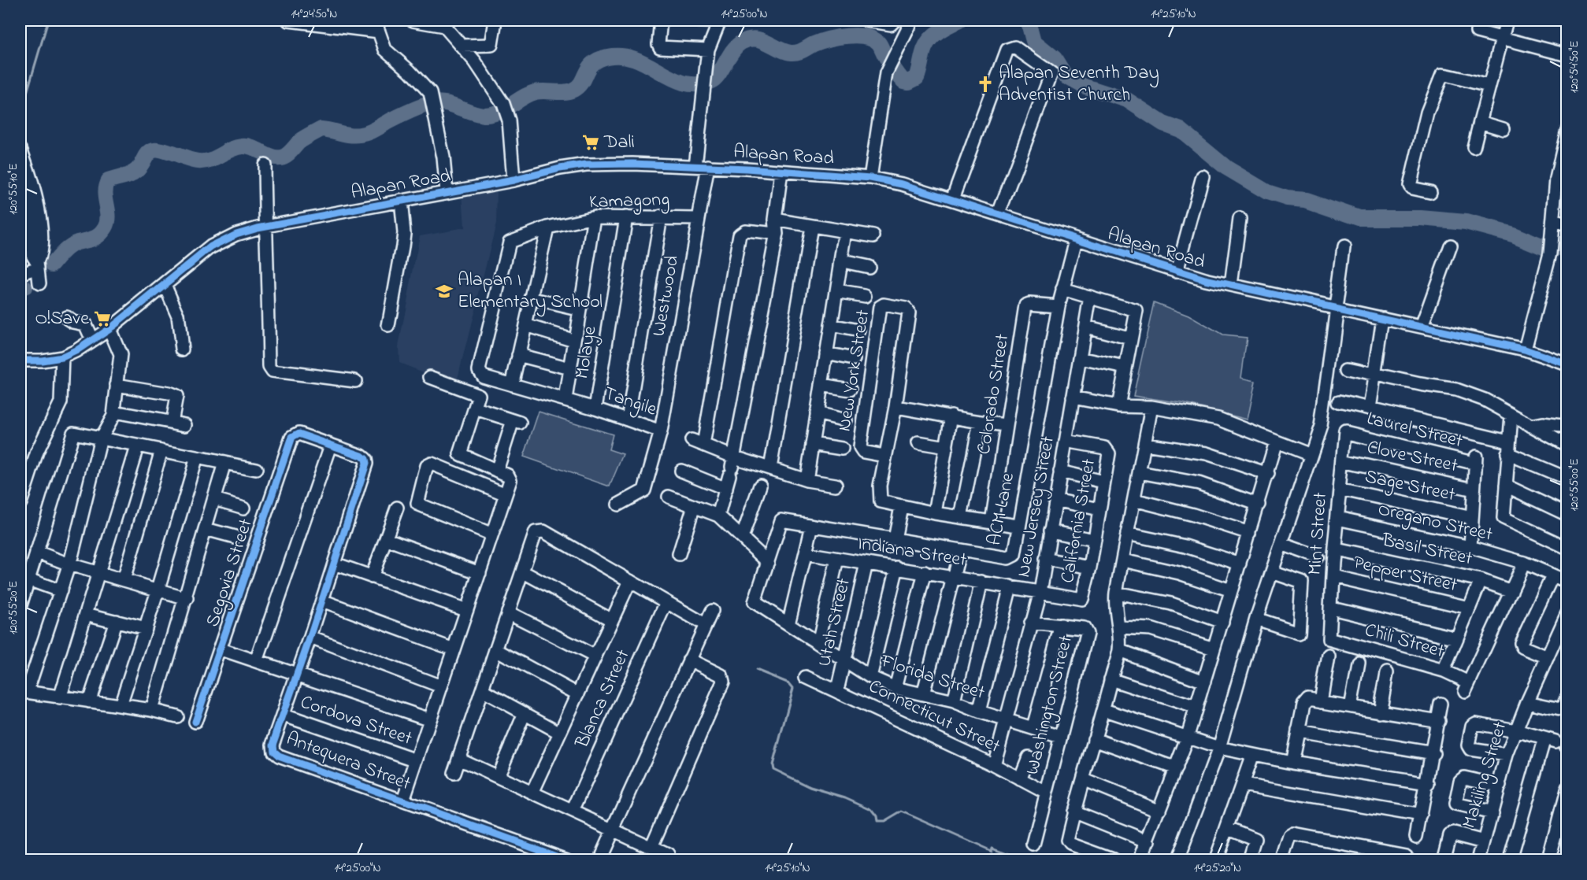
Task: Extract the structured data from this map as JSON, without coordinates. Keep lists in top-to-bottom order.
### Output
{
  "streets": {
    "street": [
      "Alapan Road",
      "Kamagong",
      "Westwood",
      "Molaye",
      "New York Street",
      "Colorado Street",
      "Tangile",
      "Laurel Street",
      "Clove Street",
      "Sage Street",
      "New Jersey Street",
      "ACM Lane",
      "California Street",
      "Oregano Street",
      "Mint Street",
      "Basil Street",
      "Indiana Street",
      "Segovia Street",
      "Pepper Street",
      "Utah Street",
      "Chili Street",
      "Florida Street",
      "Blanca Street",
      "Washington Street",
      "Connecticut Street",
      "Cordova Street",
      "Antequera Street",
      "Makiling Street"
    ]
  },
  "crossings": [
    ["Alapan Road", "Westwood"],
    ["Alapan Road", "ACM Lane"],
    ["Kamagong", "Westwood"],
    ["Kamagong", "Molaye"],
    ["Kamagong", "Tangile"],
    ["Westwood", "Tangile"],
    ["Molaye", "Tangile"],
    ["Colorado Street", "ACM Lane"],
    ["Laurel Street", "Clove Street"],
    ["Laurel Street", "Mint Street"],
    ["Clove Street", "Mint Street"],
    ["Sage Street", "Mint Street"],
    ["New Jersey Street", "California Street"],
    ["New Jersey Street", "Indiana Street"],
    ["New Jersey Street", "Florida Street"],
    ["New Jersey Street", "Washington Street"],
    ["New Jersey Street", "Connecticut Street"],
    ["ACM Lane", "Florida Street"],
    ["California Street", "Indiana Street"],
    ["Oregano Street", "Mint Street"],
    ["Mint Street", "Basil Street"],
    ["Mint Street", "Pepper Street"],
    ["Mint Street", "Chili Street"],
    ["Basil Street", "Chili Street"],
    ["Indiana Street", "Utah Street"],
    ["Segovia Street", "Antequera Street"],
    ["Utah Street", "Florida Street"],
    ["Utah Street", "Connecticut Street"],
    ["Florida Street", "Washington Street"],
    ["Washington Street", "Connecticut Street"],
    ["Cordova Street", "Antequera Street"]
  ],
  "places": {
    "church": ["Alapan Seventh Day Adventist Church"],
    "supermarket": ["Dali", "O!Save"],
    "school or university": ["Alapan I Elementary School"]
  },
  "coordinates": [
    "14°24'50\"N",
    "14°25'00\"N",
    "14°25'10\"N",
    "120°54'50\"E",
    "120°55'10\"E",
    "120°55'00\"E",
    "120°55'20\"E",
    "14°25'20\"N"
  ]
}
